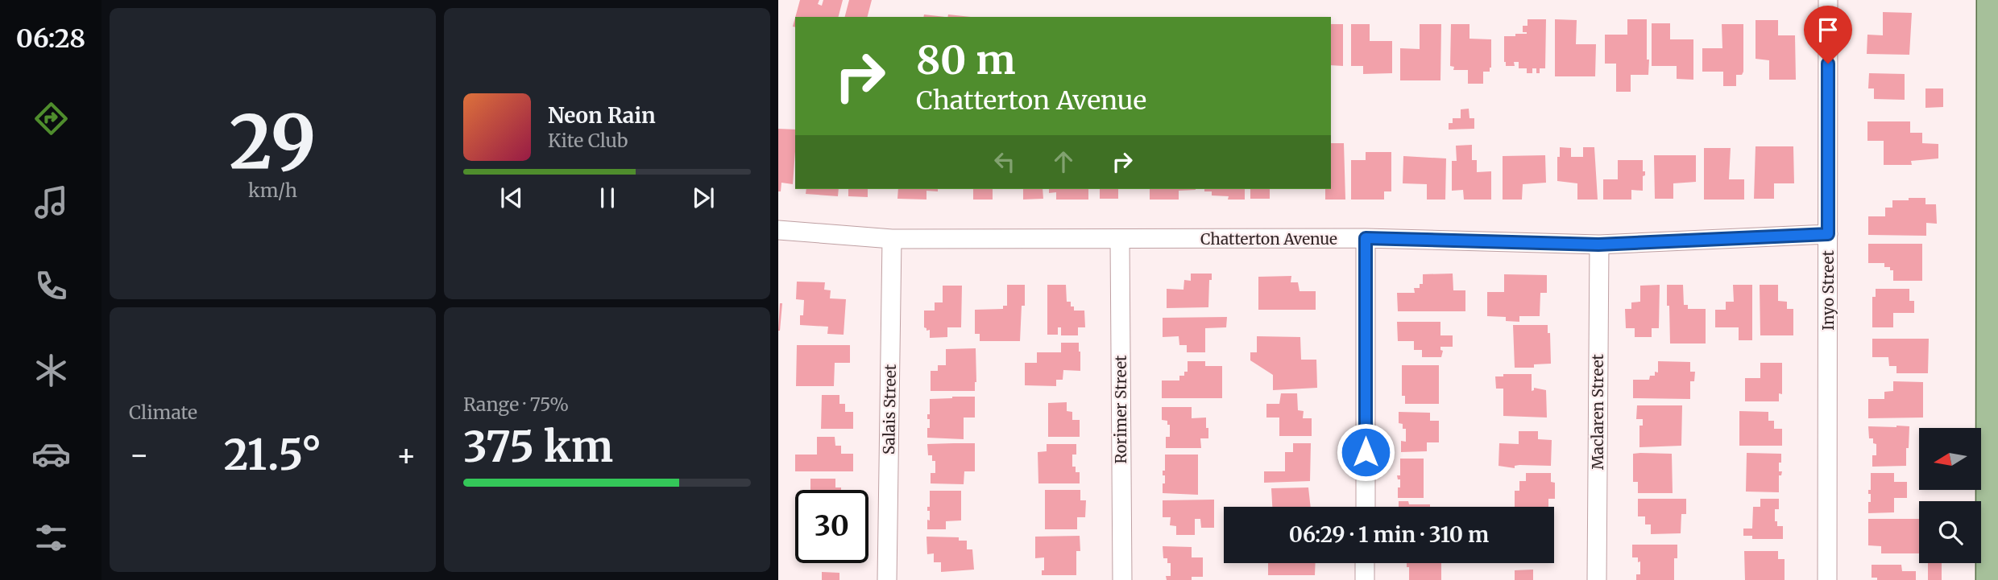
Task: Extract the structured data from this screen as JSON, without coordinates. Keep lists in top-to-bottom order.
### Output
{
  "streets": {
    "street": [
      "Chatterton Avenue",
      "Inyo Street",
      "Salais Street",
      "Rorimer Street",
      "Maclaren Street"
    ]
  },
  "crossings": [
    ["Chatterton Avenue", "Inyo Street"],
    ["Chatterton Avenue", "Salais Street"],
    ["Chatterton Avenue", "Rorimer Street"],
    ["Chatterton Avenue", "Maclaren Street"]
  ],
  "north": "left",
  "page": {
    "tabs": "06:28",
    "tile": [
      ["29", "km/h"],
      "Climate",
      ["Range · 75%", "375 km"]
    ],
    "turn": ["80 m", "Chatterton Avenue"],
    "song": ["Neon Rain", "Kite Club"],
    "heat": ["−", "21.5°", "+"],
    "limit": "30",
    "trip": "06:29 · 1 min · 310 m"
  }
}
